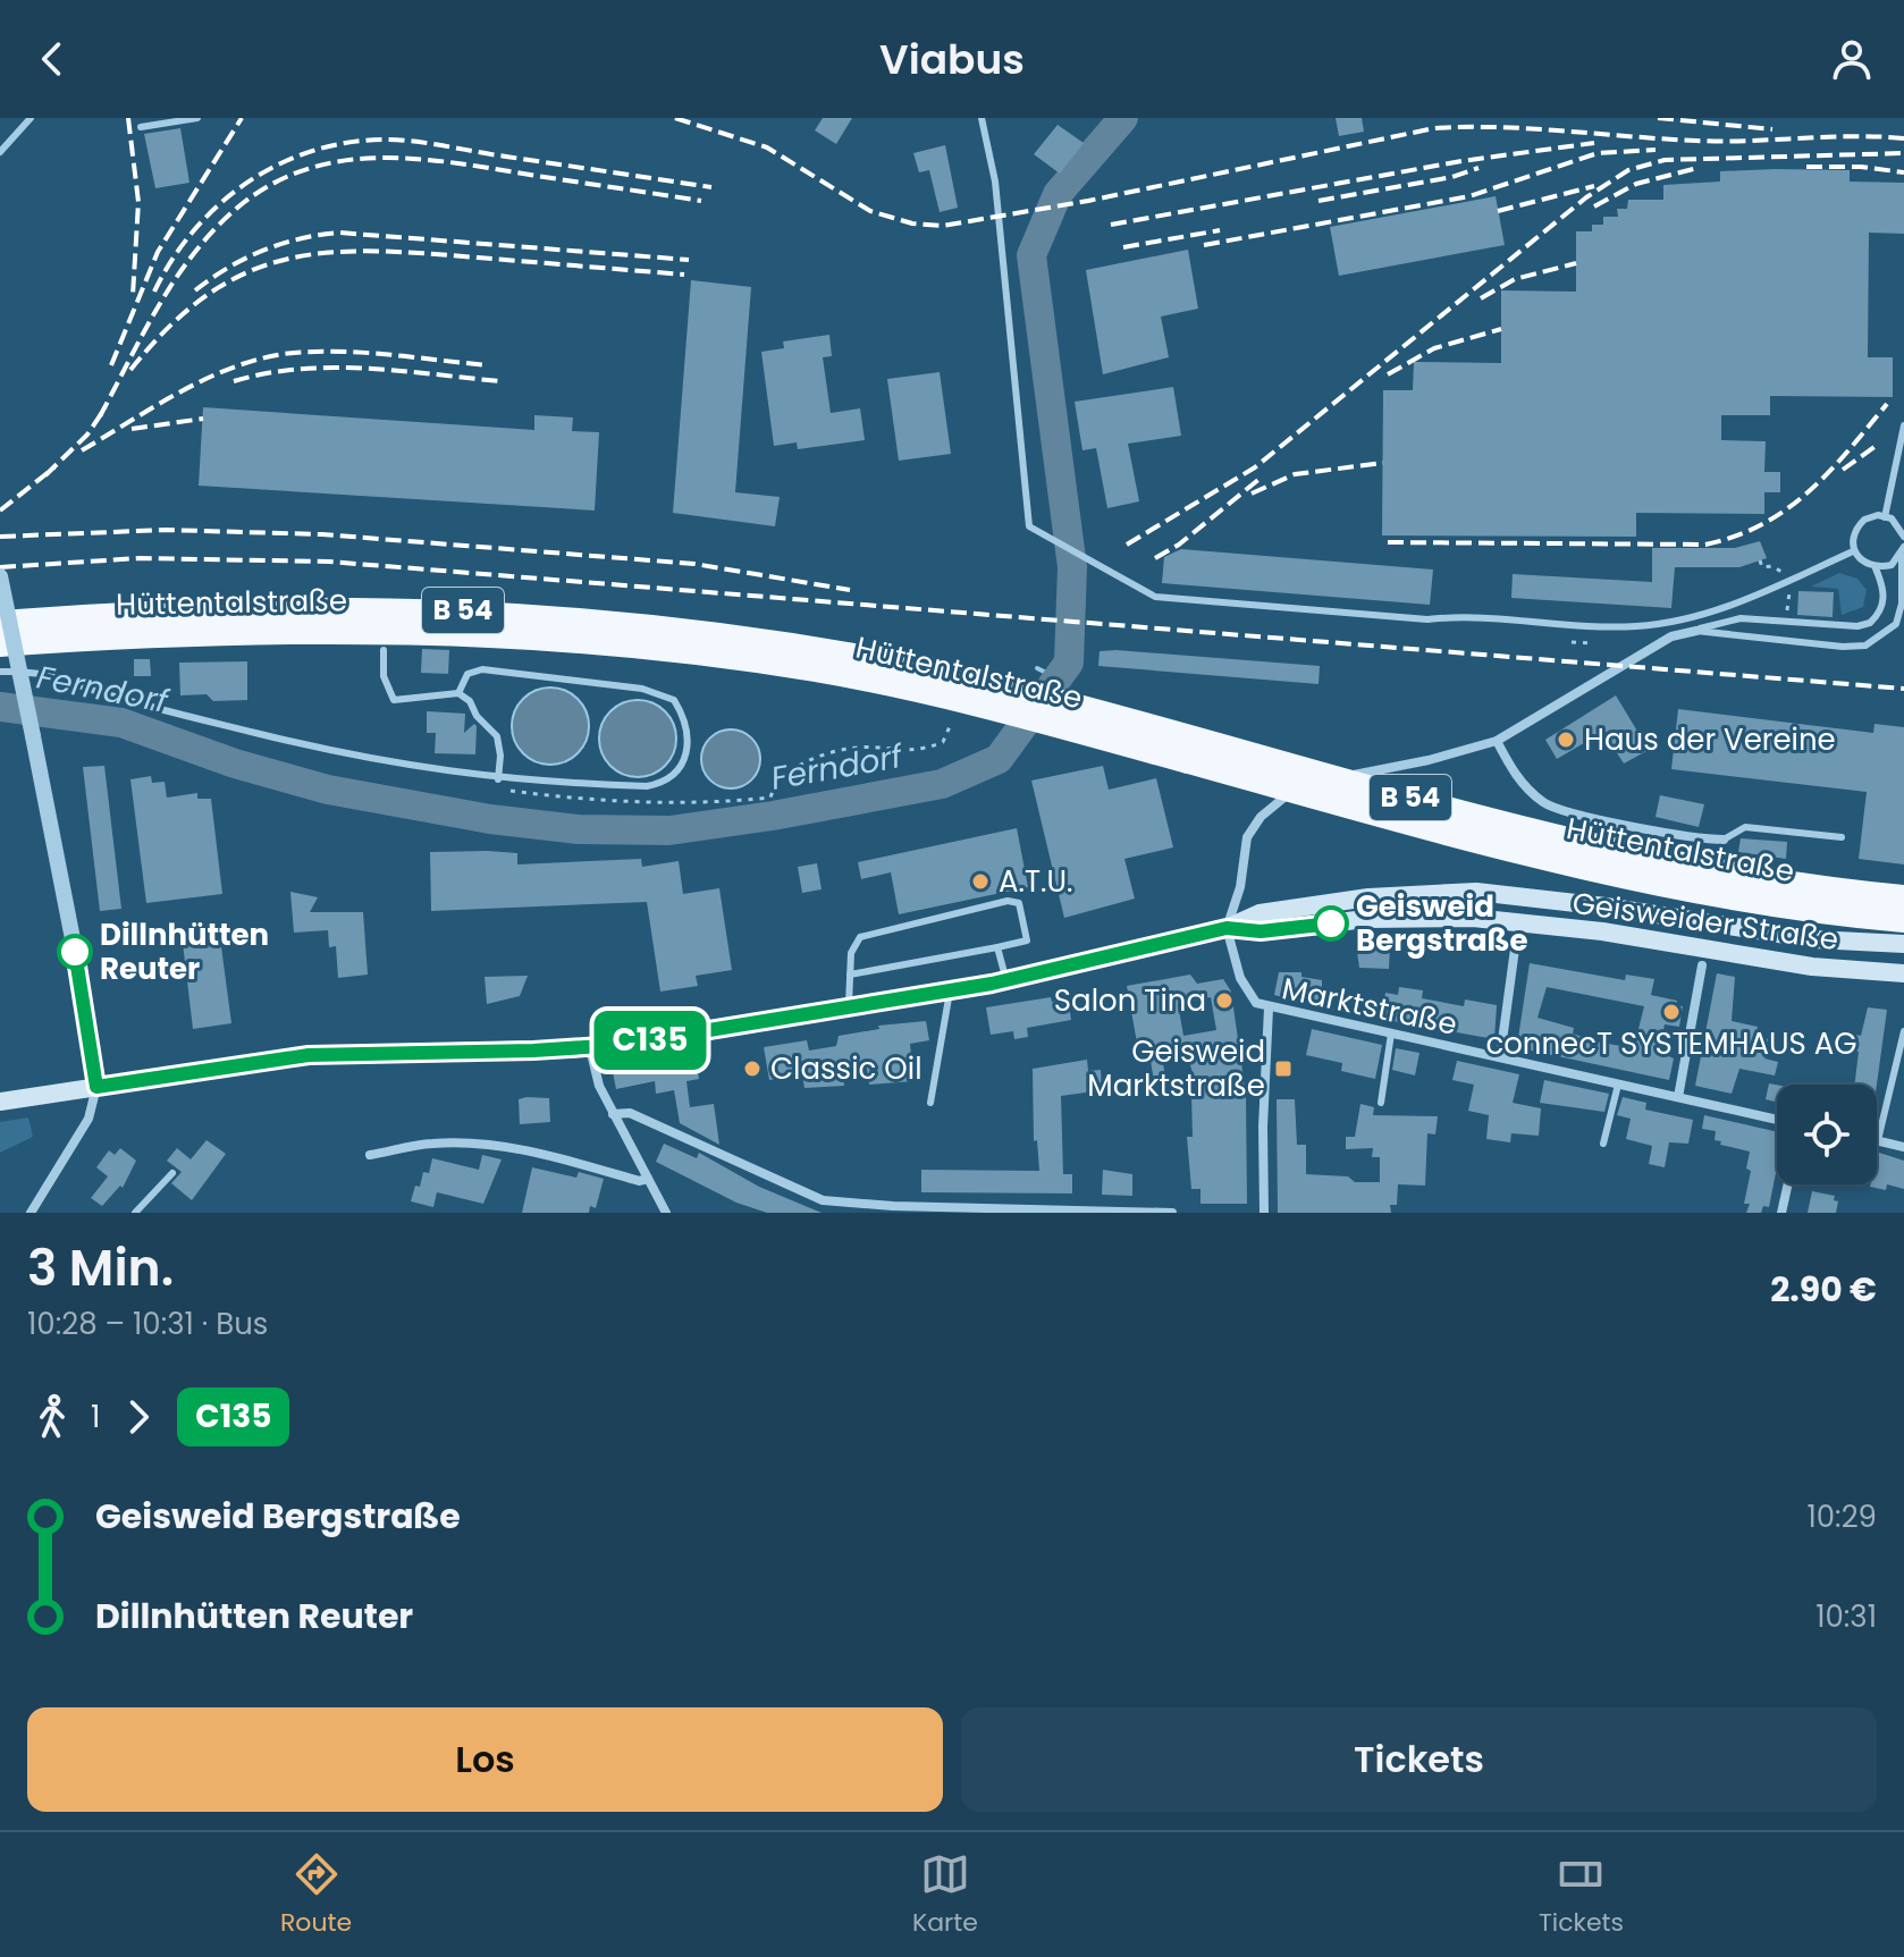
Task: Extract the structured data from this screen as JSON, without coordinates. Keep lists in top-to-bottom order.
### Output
{
  "streets": {
    "highway": ["Hüttentalstraße", "B 54"],
    "main road": ["Geisweider Straße"],
    "street": ["Marktstraße"]
  },
  "crossings": [
    ["Geisweider Straße", "Marktstraße"]
  ],
  "water": ["Ferndorf"],
  "places": {
    "other": [
      "Haus der Vereine",
      "A.T.U.",
      "Geisweid Bergstraße",
      "Dillnhütten Reuter",
      "Salon Tina",
      "connecT SYSTEMHAUS AG",
      "Classic Oil"
    ],
    "transit": ["Geisweid Marktstraße"]
  },
  "lines": ["bus line C135"],
  "page": {
    "header": "Viabus",
    "on_map": "C135",
    "heading": ["3 Min.", "10:28 – 10:31 · Bus", "2.90 €"],
    "legs": ["1", "C135"],
    "list": [
      {
        "name": "Geisweid Bergstraße",
        "value": "10:29"
      },
      {
        "name": "Dillnhütten Reuter",
        "value": "10:31"
      }
    ],
    "buttons": ["Los", "Tickets"],
    "tabs": ["Route", "Karte", "Tickets"]
  }
}
